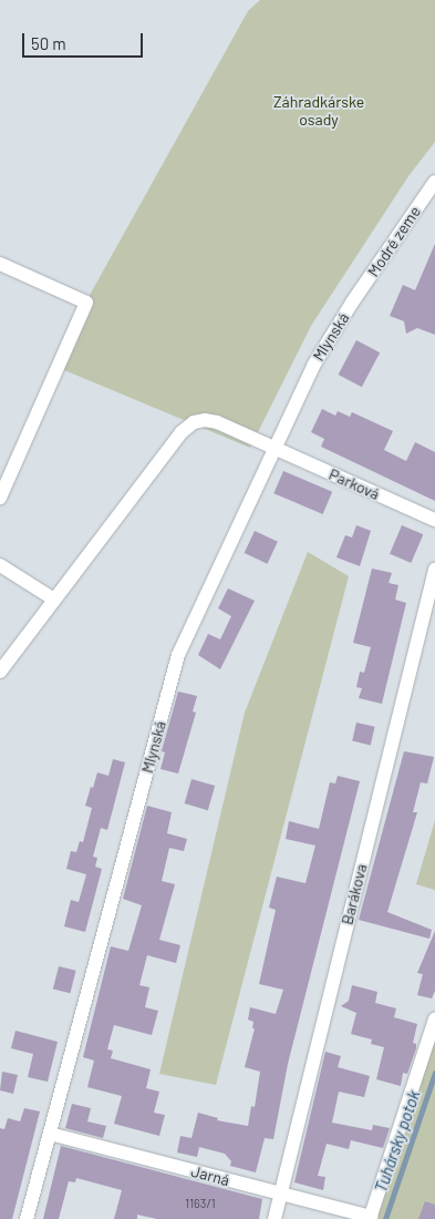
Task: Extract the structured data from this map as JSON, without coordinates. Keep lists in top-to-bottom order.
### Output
{
  "streets": {
    "street": [
      "Modré zeme",
      "Mlynská",
      "Parková",
      "Barákova",
      "Jarná"
    ]
  },
  "crossings": [
    ["Modré zeme", "Mlynská"],
    ["Mlynská", "Parková"],
    ["Mlynská", "Jarná"],
    ["Barákova", "Jarná"]
  ],
  "water": ["Tuhársky potok"],
  "parks": ["Záhradkárske osady"],
  "house_numbers": ["1163/1"],
  "scale_bar": "50 m"
}
